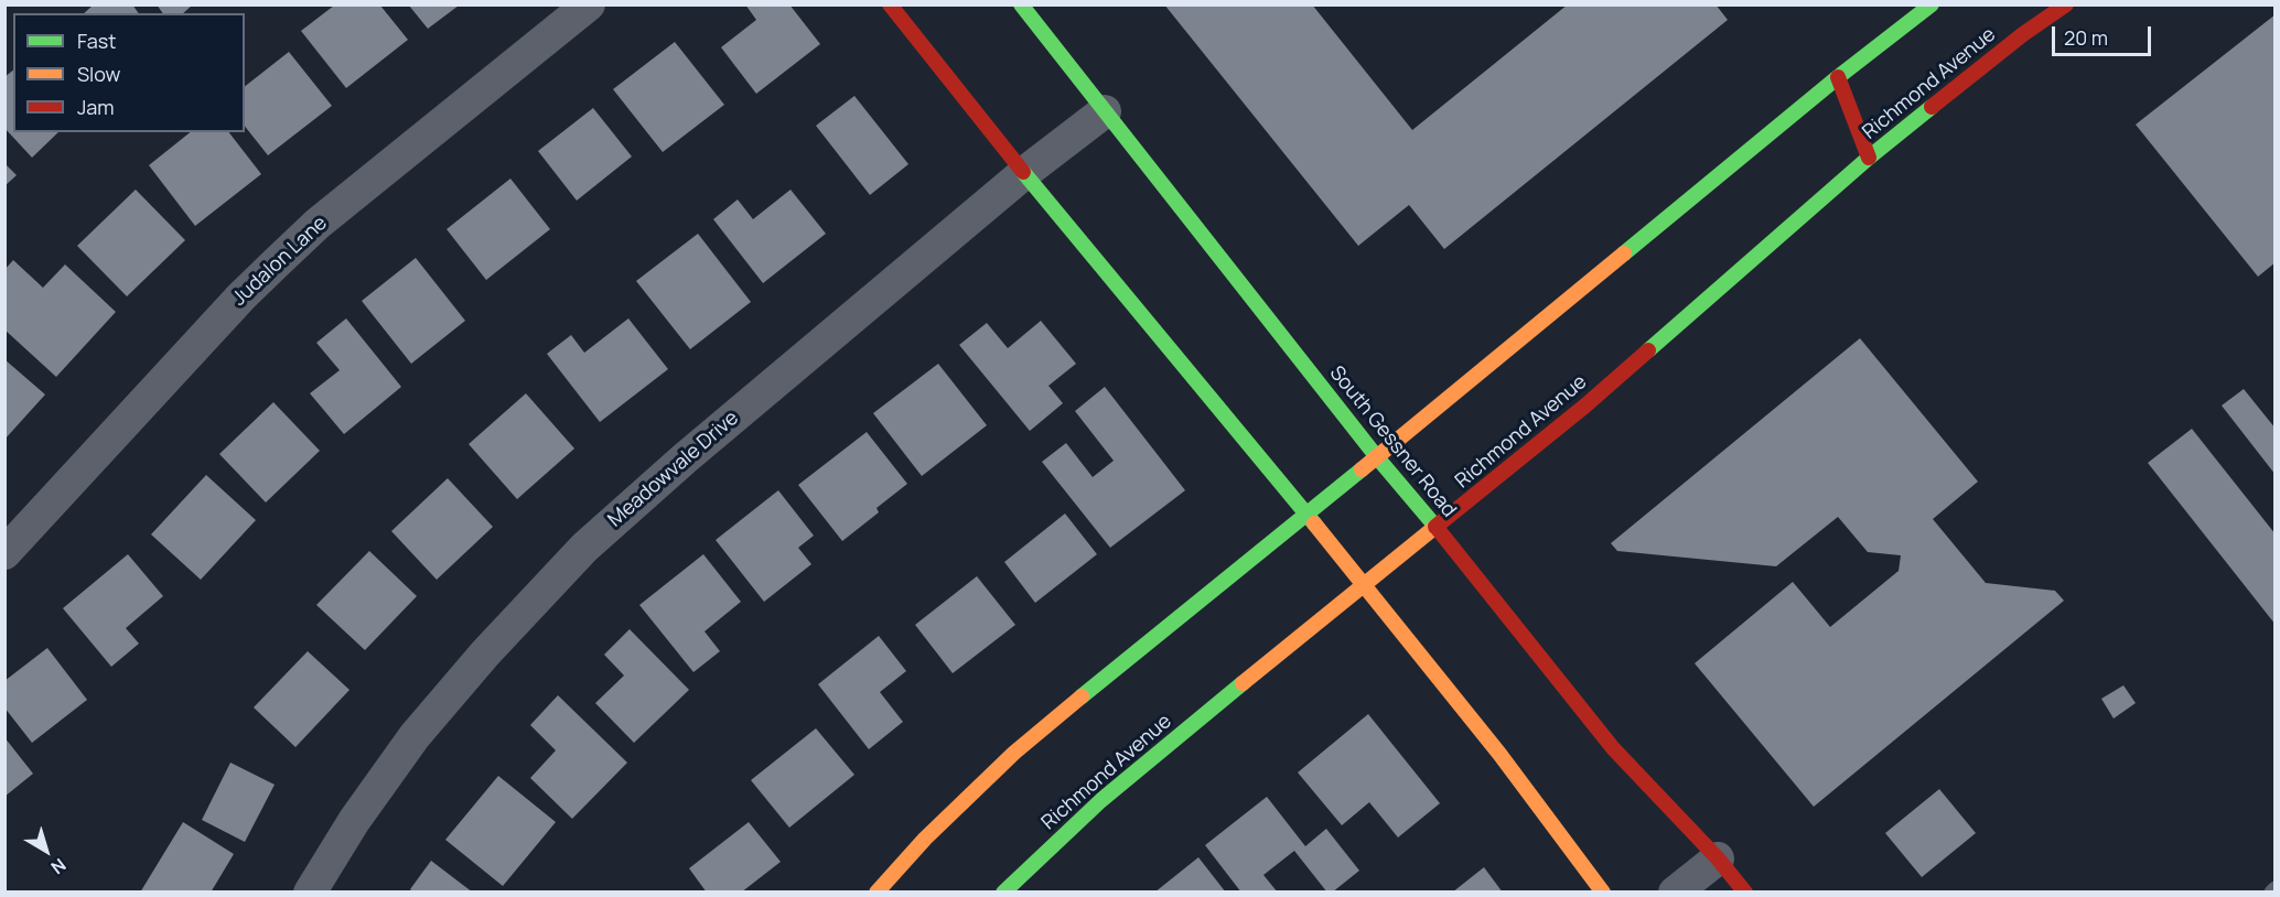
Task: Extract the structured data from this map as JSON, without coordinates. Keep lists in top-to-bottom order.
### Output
{
  "streets": {
    "main road": ["Richmond Avenue", "South Gessner Road"],
    "street": ["Judalon Lane", "Meadowvale Drive"]
  },
  "crossings": [
    ["Richmond Avenue", "South Gessner Road"],
    ["South Gessner Road", "Meadowvale Drive"]
  ],
  "legend": ["Fast", "Slow", "Jam"],
  "scale_bar": "20 m",
  "north": "bottom right"
}
